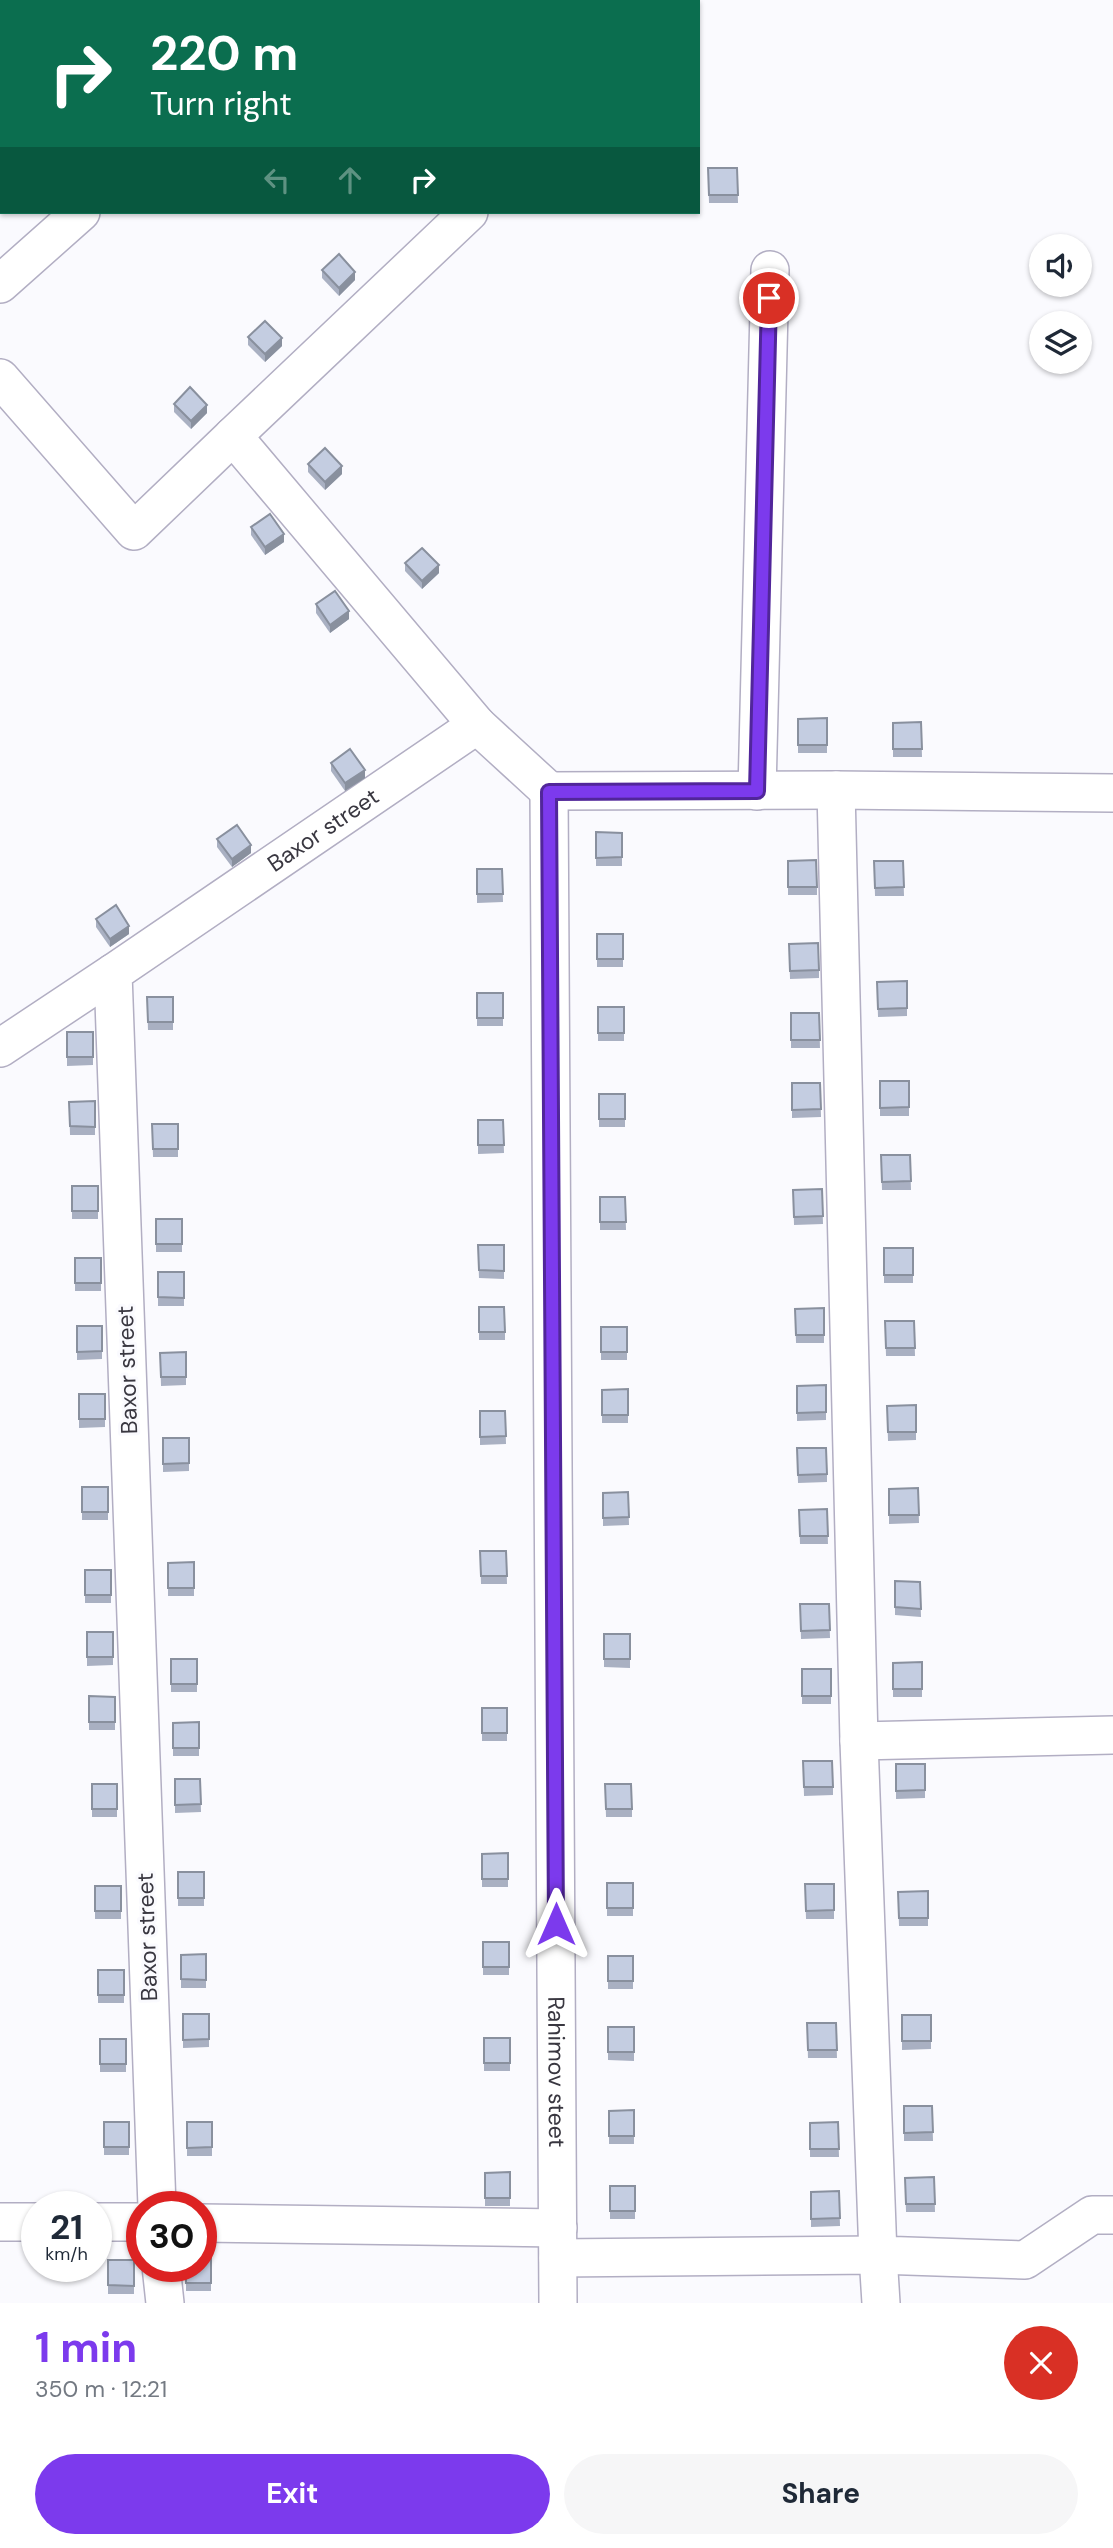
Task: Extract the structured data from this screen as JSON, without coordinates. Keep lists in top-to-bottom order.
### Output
{
  "streets": {
    "street": ["Baxor street", "Rahimov steet"]
  },
  "page": {
    "turn": ["220 m", "Turn right"],
    "speed": "21 km/h",
    "limit": "30",
    "heading": ["1 min", "350 m · 12:21"],
    "buttons": ["Exit", "Share"]
  }
}
